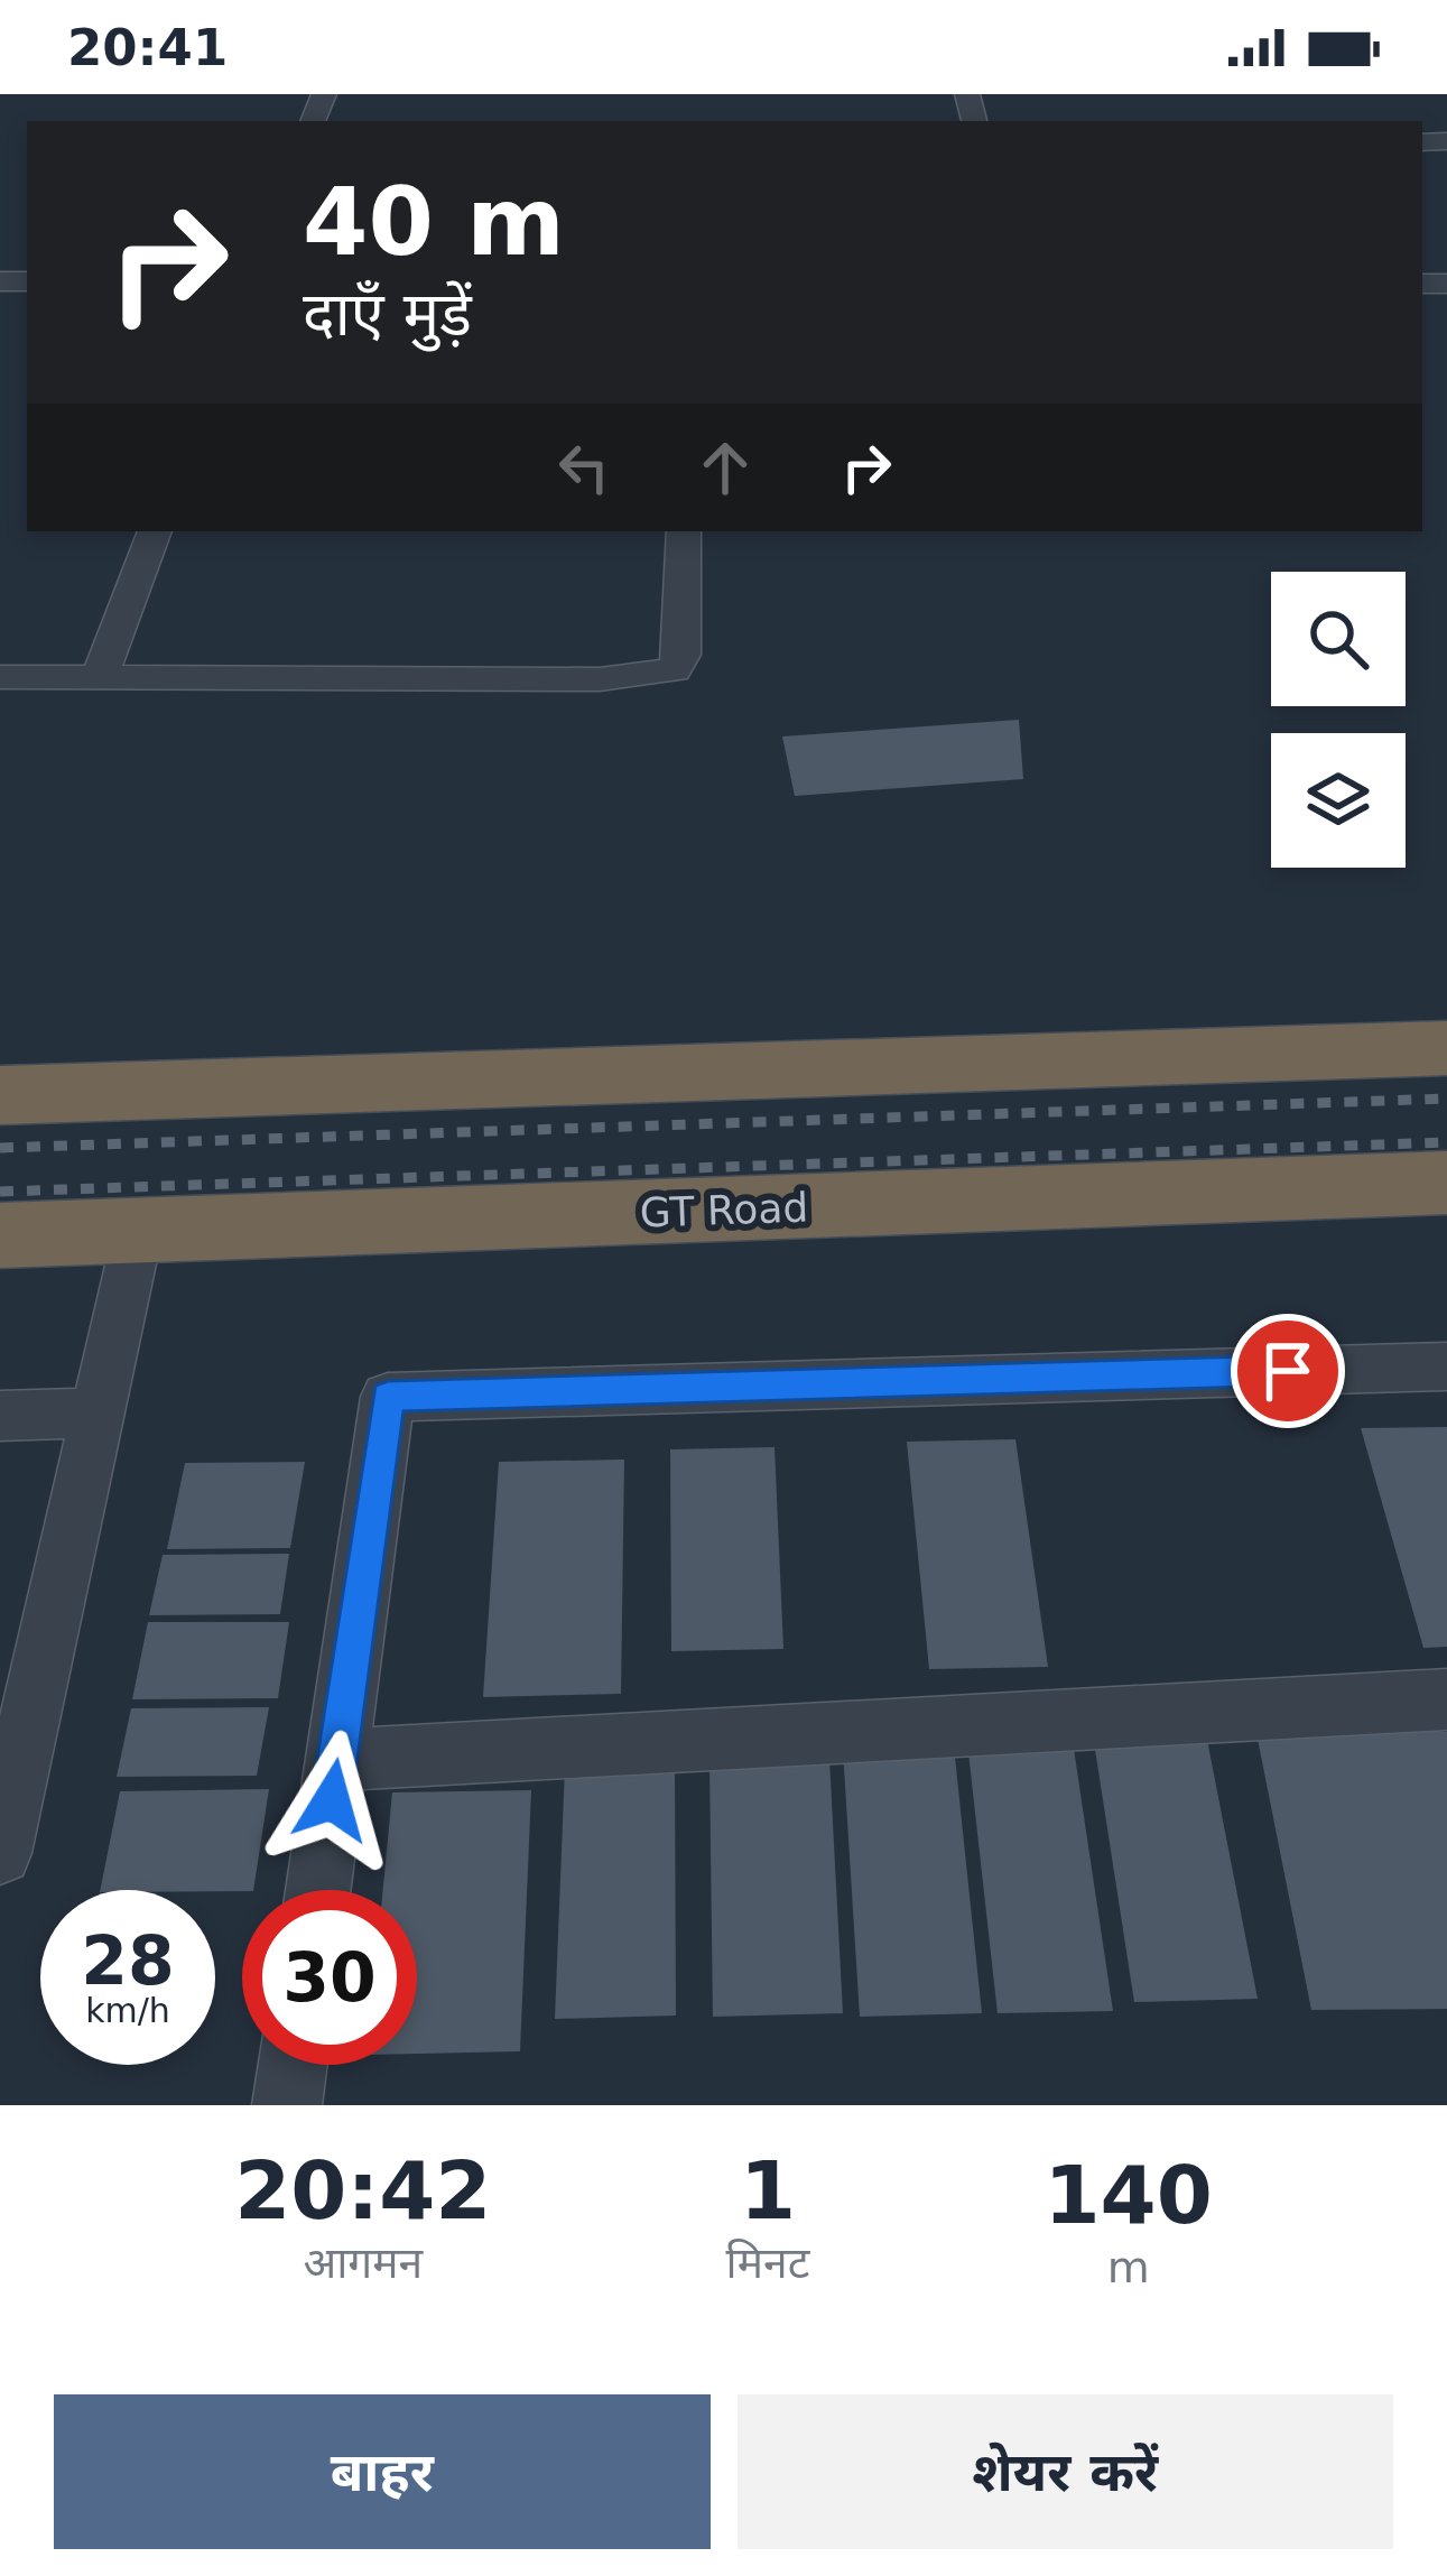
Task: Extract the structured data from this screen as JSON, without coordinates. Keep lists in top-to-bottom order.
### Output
{
  "streets": {
    "highway": ["GT Road"]
  },
  "page": {
    "status": "20:41",
    "turn": ["40 m", "दाएँ मुड़ें"],
    "speed": "28 km/h",
    "limit": "30",
    "eta": [
      "20:42",
      "आगमन",
      "1",
      "मिनट",
      "140",
      "m"
    ],
    "buttons": ["बाहर", "शेयर करें"]
  }
}
